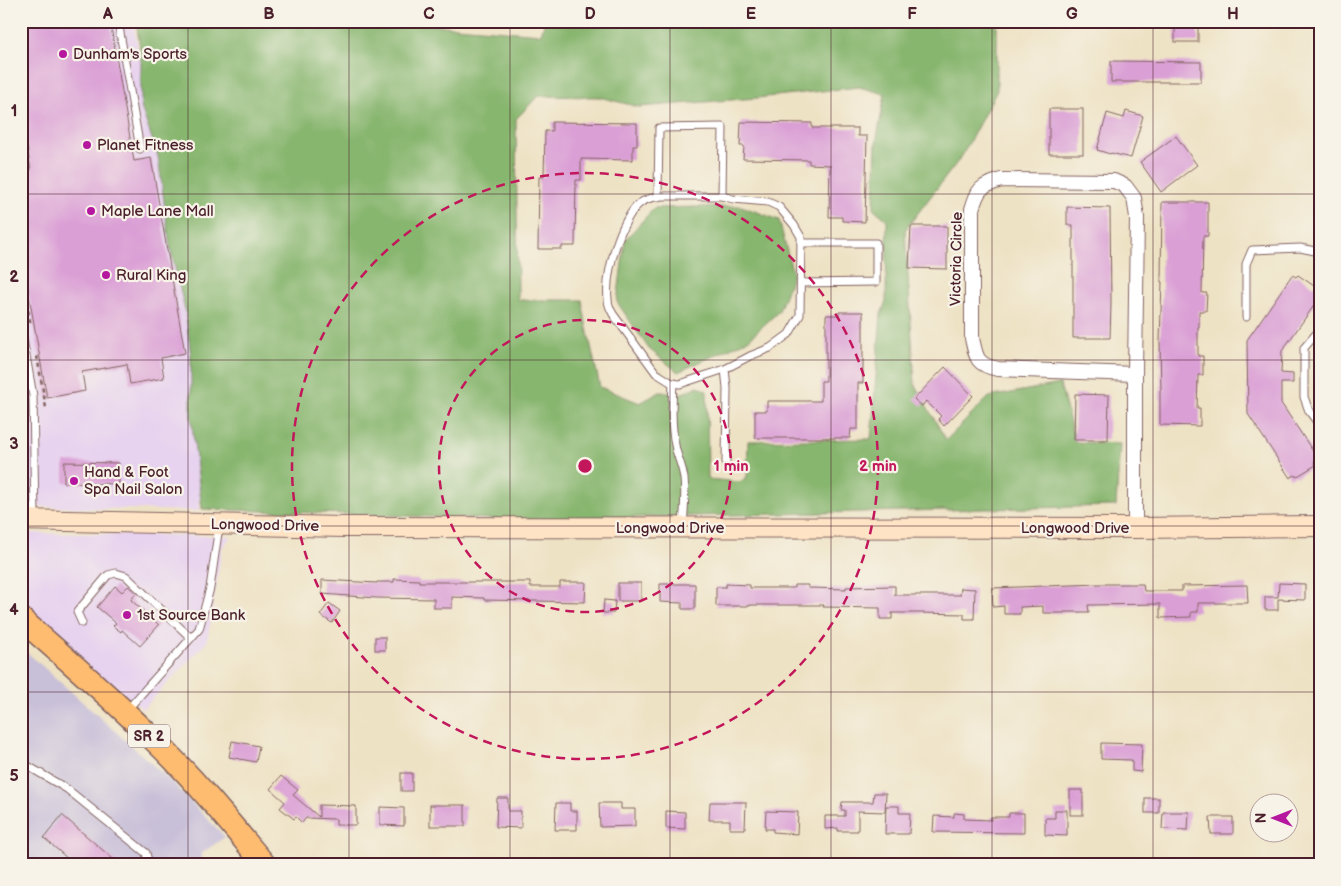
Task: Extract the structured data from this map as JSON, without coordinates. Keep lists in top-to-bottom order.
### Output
{
  "streets": {
    "main road": ["Longwood Drive", "SR 2"],
    "street": ["Victoria Circle"]
  },
  "crossings": [
    ["Victoria Circle", "Longwood Drive"]
  ],
  "places": [
    "Dunham's Sports",
    "Planet Fitness",
    "Maple Lane Mall",
    "Rural King",
    "Hand & Foot Spa Nail Salon",
    "1st Source Bank"
  ],
  "north": "left",
  "grid": {
    "columns": [
      "A",
      "B",
      "C",
      "D",
      "E",
      "F",
      "G",
      "H"
    ],
    "rows": [
      "1",
      "2",
      "3",
      "4",
      "5"
    ]
  },
  "rings": ["1 min", "2 min"]
}
